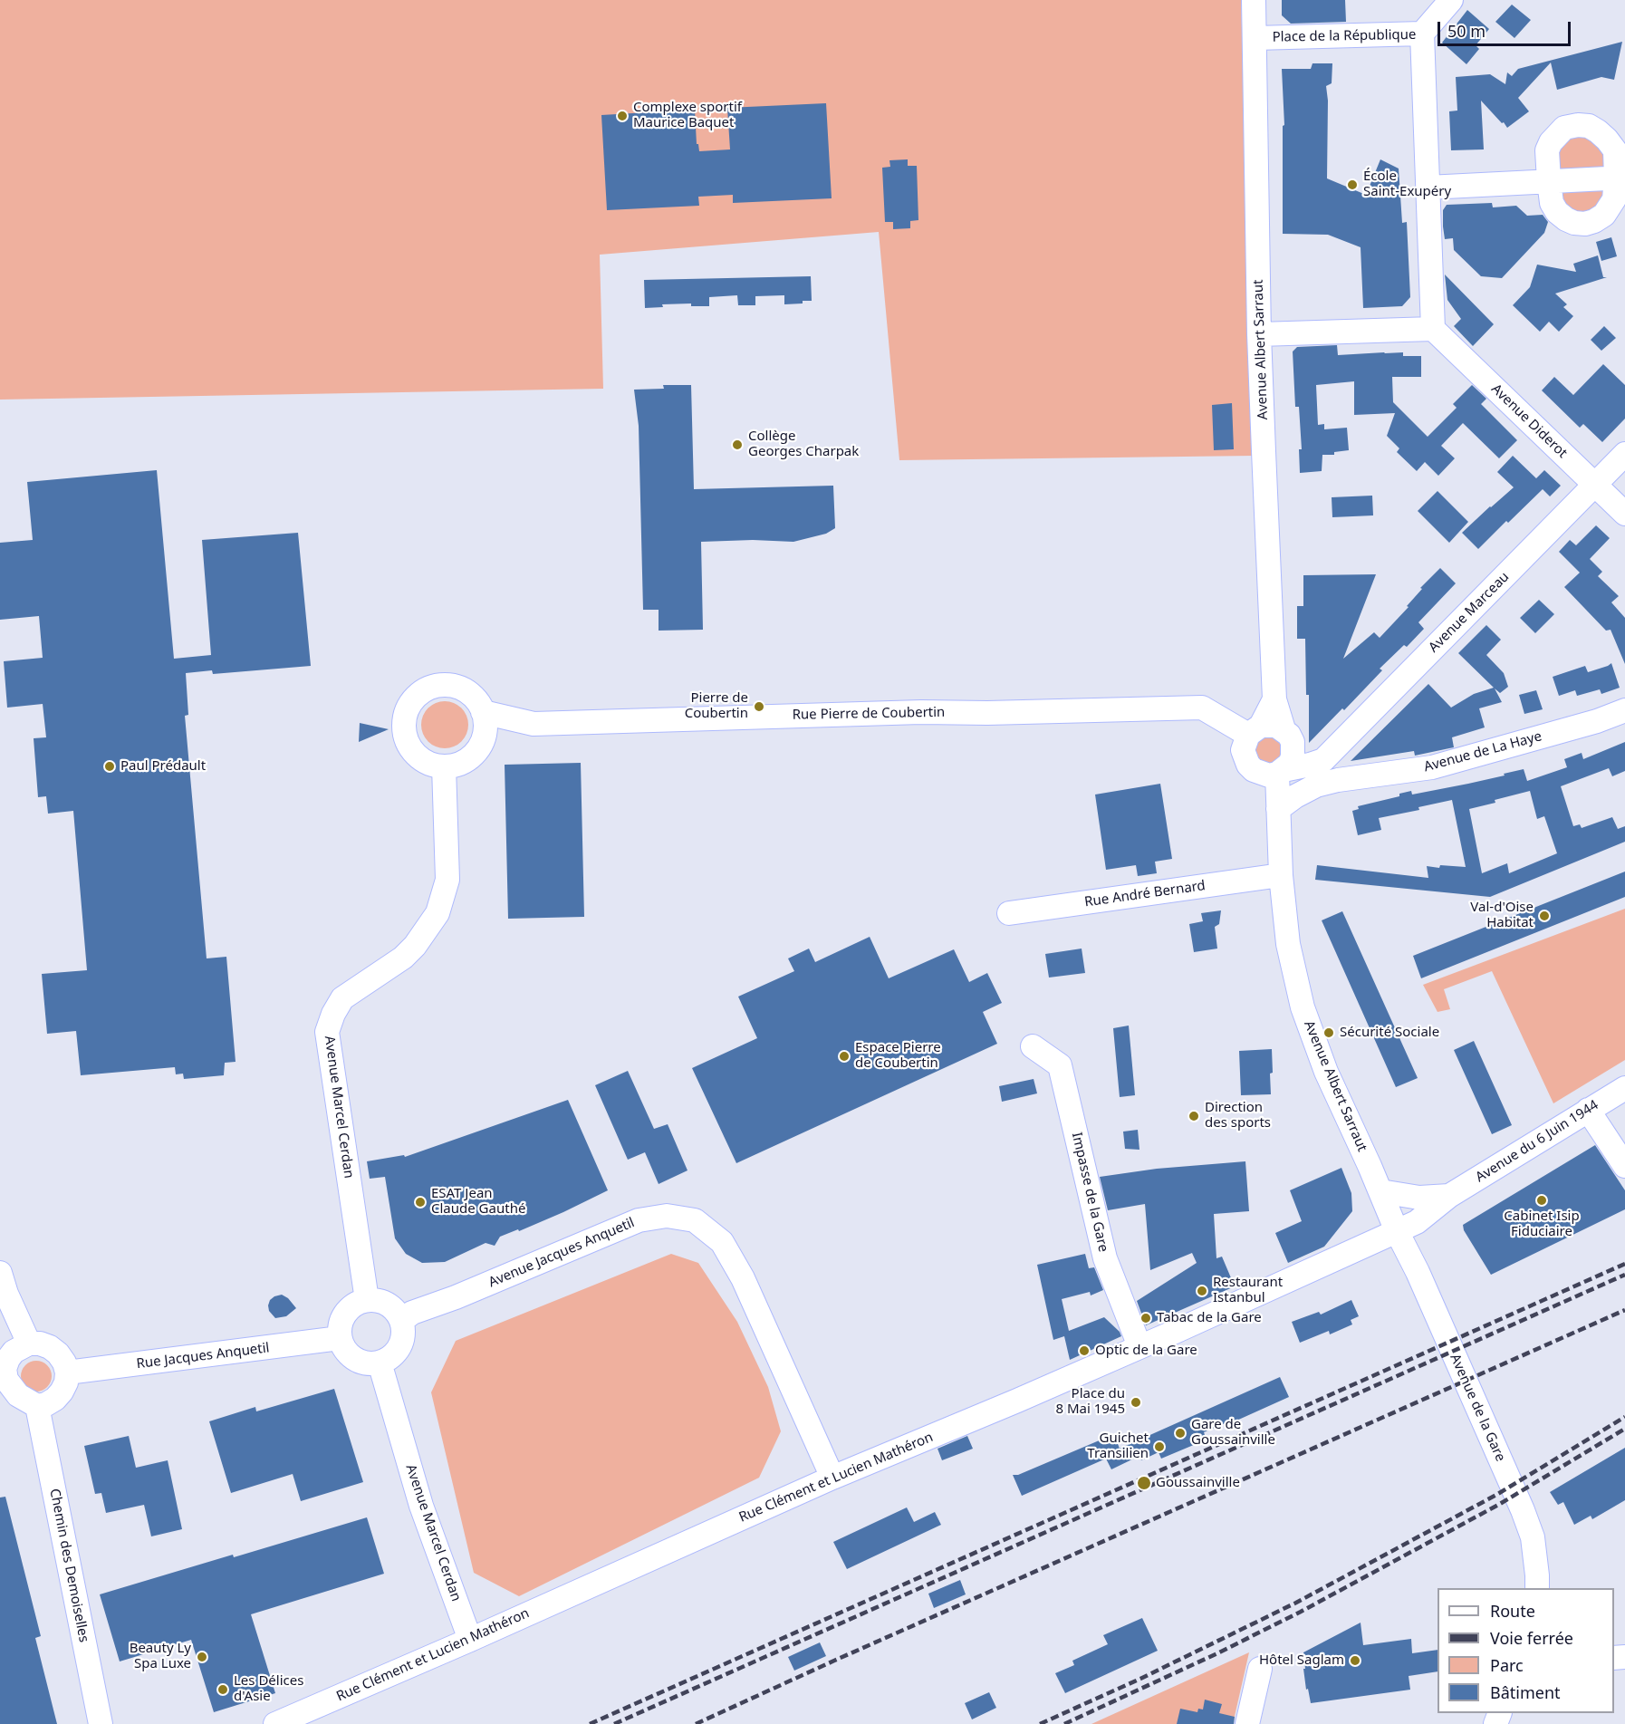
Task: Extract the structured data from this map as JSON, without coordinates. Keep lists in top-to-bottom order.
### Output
{
  "streets": {
    "street": [
      "Place de la République",
      "Avenue Albert Sarraut",
      "Avenue Diderot",
      "Avenue Marceau",
      "Rue Pierre de Coubertin",
      "Avenue de La Haye",
      "Rue André Bernard",
      "Avenue Marcel Cerdan",
      "Avenue du 6 Juin 1944",
      "Impasse de la Gare",
      "Avenue Jacques Anquetil",
      "Rue Jacques Anquetil",
      "Avenue de la Gare",
      "Rue Clément et Lucien Mathéron",
      "Chemin des Demoiselles"
    ]
  },
  "crossings": [
    ["Place de la République", "Avenue Albert Sarraut"],
    ["Place de la République", "Avenue Diderot"],
    ["Avenue Albert Sarraut", "Avenue Marceau"],
    ["Avenue Albert Sarraut", "Rue Pierre de Coubertin"],
    ["Avenue Albert Sarraut", "Avenue de La Haye"],
    ["Avenue Albert Sarraut", "Rue André Bernard"],
    ["Avenue Albert Sarraut", "Avenue du 6 Juin 1944"],
    ["Avenue Albert Sarraut", "Avenue de la Gare"],
    ["Avenue Albert Sarraut", "Rue Clément et Lucien Mathéron"],
    ["Avenue Diderot", "Avenue Marceau"],
    ["Avenue Marceau", "Rue Pierre de Coubertin"],
    ["Rue Pierre de Coubertin", "Avenue Marcel Cerdan"],
    ["Avenue Marcel Cerdan", "Avenue Jacques Anquetil"],
    ["Avenue Marcel Cerdan", "Rue Jacques Anquetil"],
    ["Avenue Marcel Cerdan", "Rue Clément et Lucien Mathéron"],
    ["Avenue du 6 Juin 1944", "Avenue de la Gare"],
    ["Avenue du 6 Juin 1944", "Rue Clément et Lucien Mathéron"],
    ["Impasse de la Gare", "Rue Clément et Lucien Mathéron"],
    ["Avenue Jacques Anquetil", "Rue Jacques Anquetil"],
    ["Avenue Jacques Anquetil", "Rue Clément et Lucien Mathéron"],
    ["Rue Jacques Anquetil", "Chemin des Demoiselles"],
    ["Avenue de la Gare", "Rue Clément et Lucien Mathéron"]
  ],
  "places": [
    "Complexe sportif Maurice Baquet",
    "École Saint-Exupéry",
    "Collège Georges Charpak",
    "Pierre de Coubertin",
    "Paul Prédault",
    "Val-d'Oise Habitat",
    "Sécurité Sociale",
    "Espace Pierre de Coubertin",
    "Direction des sports",
    "Cabinet Isip Fiduciaire",
    "ESAT Jean Claude Gauthé",
    "Restaurant Istanbul",
    "Tabac de la Gare",
    "Optic de la Gare",
    "Place du 8 Mai 1945",
    "Gare de Goussainville",
    "Guichet Transilien",
    "Goussainville",
    "Beauty Ly Spa Luxe",
    "Hôtel Saglam",
    "Les Délices d'Asie"
  ],
  "legend": [
    "Route",
    "Voie ferrée",
    "Parc",
    "Bâtiment"
  ],
  "scale_bar": "50 m"
}
